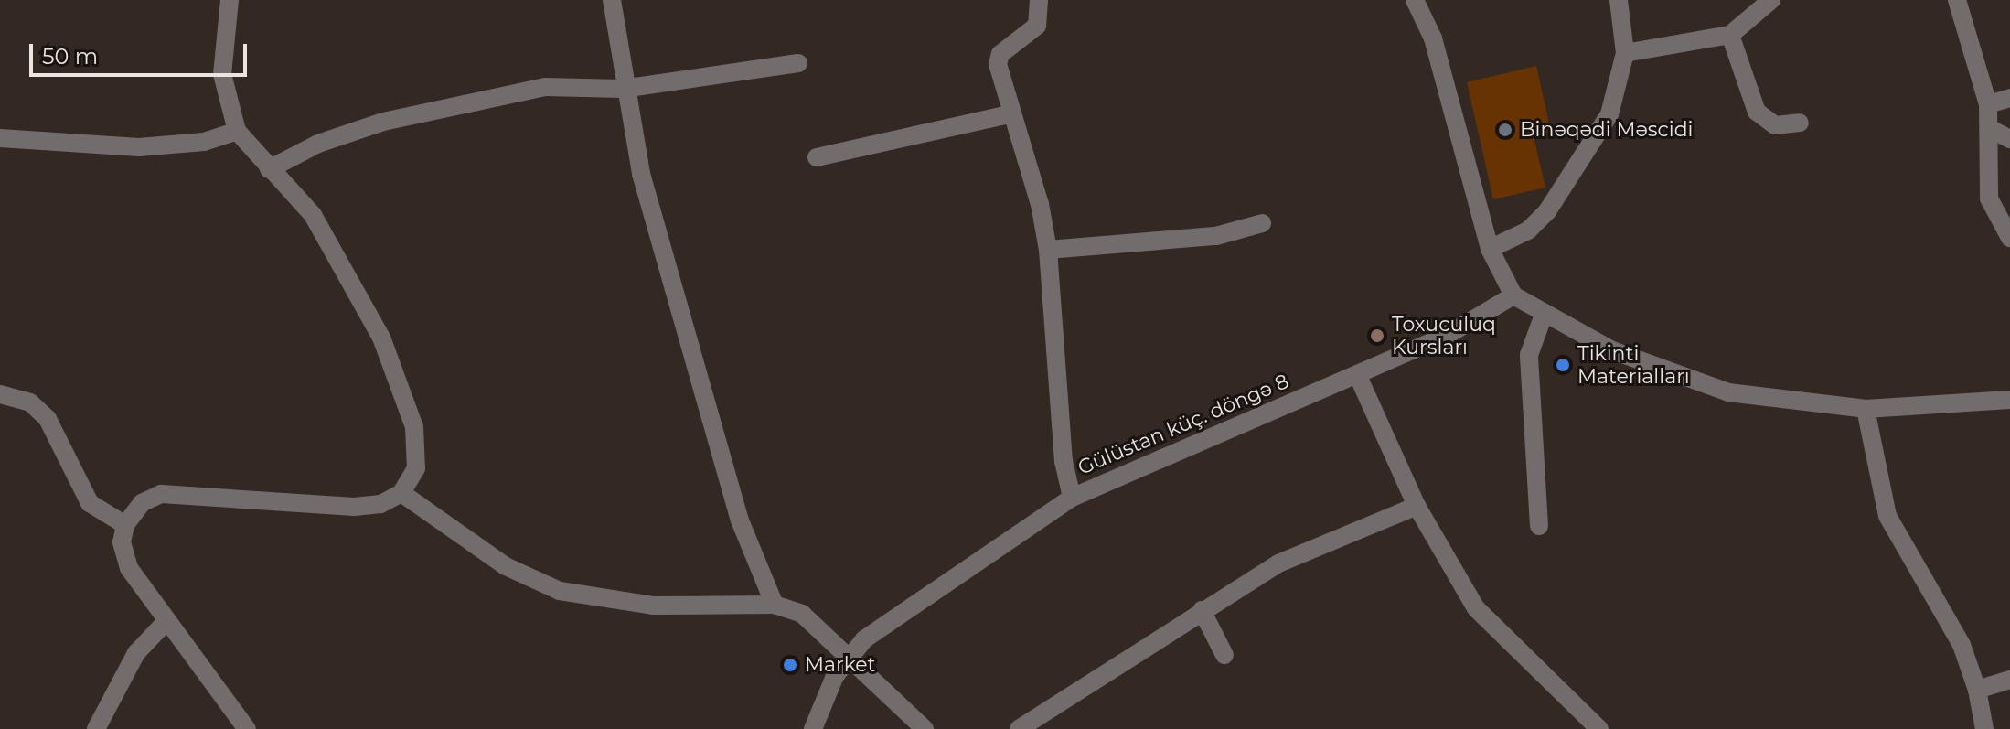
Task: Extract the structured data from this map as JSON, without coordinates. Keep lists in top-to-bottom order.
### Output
{
  "streets": {
    "street": ["Gülüstan küç. döngə 8"]
  },
  "places": [
    "Binəqədi Məscidi",
    "Toxuculuq Kursları",
    "Tikinti Materialları",
    "Market"
  ],
  "scale_bar": "50 m"
}
